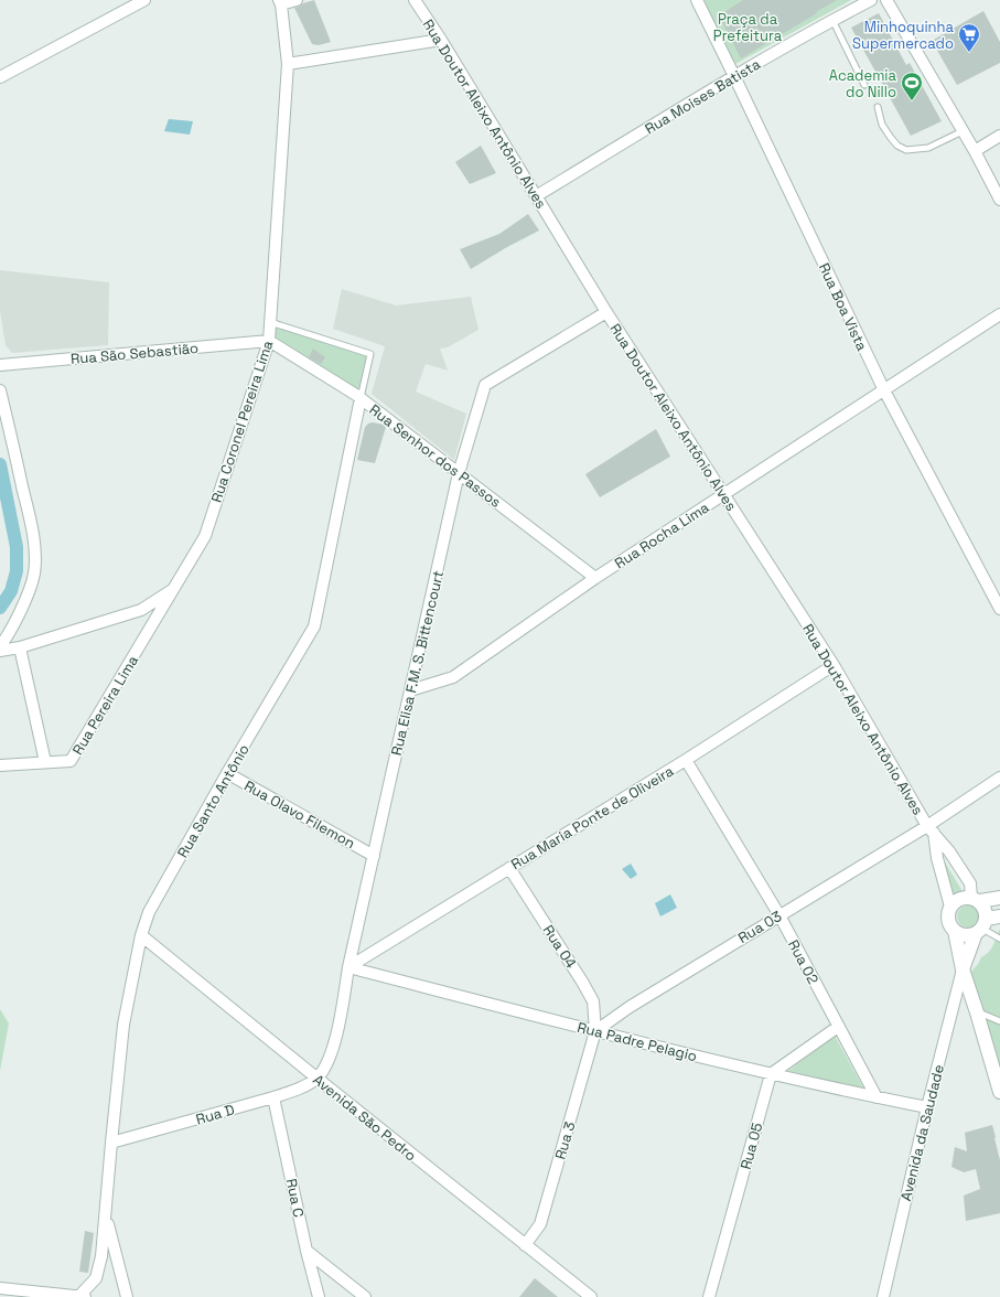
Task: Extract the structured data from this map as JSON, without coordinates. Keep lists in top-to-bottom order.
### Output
{
  "streets": {
    "street": [
      "Rua Moises Batista",
      "Rua Doutor Aleixo Antônio Alves",
      "Rua Boa Vista",
      "Rua São Sebastião",
      "Rua Coronel Pereira Lima",
      "Rua Senhor dos Passos",
      "Rua Rocha Lima",
      "Rua Elisa F.M. S. Bittencourt",
      "Rua Pereira Lima",
      "Rua Santo Antônio",
      "Rua Olavo Filemon",
      "Rua Maria Ponte de Oliveira",
      "Rua 03",
      "Rua 04",
      "Rua 02",
      "Rua Padre Pelagio",
      "Rua D",
      "Avenida São Pedro",
      "Avenida da Saudade",
      "Rua 3",
      "Rua 05",
      "Rua C"
    ]
  },
  "crossings": [
    ["Rua Moises Batista", "Rua Doutor Aleixo Antônio Alves"],
    ["Rua Moises Batista", "Rua Boa Vista"],
    ["Rua Doutor Aleixo Antônio Alves", "Rua Rocha Lima"],
    ["Rua Doutor Aleixo Antônio Alves", "Rua Elisa F.M. S. Bittencourt"],
    ["Rua Doutor Aleixo Antônio Alves", "Rua Maria Ponte de Oliveira"],
    ["Rua Doutor Aleixo Antônio Alves", "Rua 03"],
    ["Rua Boa Vista", "Rua Rocha Lima"],
    ["Rua São Sebastião", "Rua Coronel Pereira Lima"],
    ["Rua São Sebastião", "Rua Senhor dos Passos"],
    ["Rua Coronel Pereira Lima", "Rua Senhor dos Passos"],
    ["Rua Coronel Pereira Lima", "Rua Pereira Lima"],
    ["Rua Senhor dos Passos", "Rua Rocha Lima"],
    ["Rua Senhor dos Passos", "Rua Elisa F.M. S. Bittencourt"],
    ["Rua Senhor dos Passos", "Rua Santo Antônio"],
    ["Rua Rocha Lima", "Rua Elisa F.M. S. Bittencourt"],
    ["Rua Elisa F.M. S. Bittencourt", "Rua Olavo Filemon"],
    ["Rua Elisa F.M. S. Bittencourt", "Rua Maria Ponte de Oliveira"],
    ["Rua Elisa F.M. S. Bittencourt", "Rua Padre Pelagio"],
    ["Rua Elisa F.M. S. Bittencourt", "Rua D"],
    ["Rua Elisa F.M. S. Bittencourt", "Avenida São Pedro"],
    ["Rua Santo Antônio", "Rua Olavo Filemon"],
    ["Rua Santo Antônio", "Rua D"],
    ["Rua Santo Antônio", "Avenida São Pedro"],
    ["Rua Maria Ponte de Oliveira", "Rua 04"],
    ["Rua Maria Ponte de Oliveira", "Rua 02"],
    ["Rua Maria Ponte de Oliveira", "Rua Padre Pelagio"],
    ["Rua 03", "Rua 04"],
    ["Rua 03", "Rua 02"],
    ["Rua 03", "Rua Padre Pelagio"],
    ["Rua 03", "Rua 3"],
    ["Rua 04", "Rua Padre Pelagio"],
    ["Rua 04", "Rua 3"],
    ["Rua 02", "Rua Padre Pelagio"],
    ["Rua Padre Pelagio", "Avenida da Saudade"],
    ["Rua Padre Pelagio", "Rua 3"],
    ["Rua Padre Pelagio", "Rua 05"],
    ["Rua D", "Avenida São Pedro"],
    ["Rua D", "Rua C"],
    ["Avenida São Pedro", "Rua 3"]
  ],
  "parks": ["Praça da Prefeitura"],
  "places": {
    "supermarket": ["Minhoquinha Supermercado"],
    "sports": ["Academia do Nillo"]
  }
}
